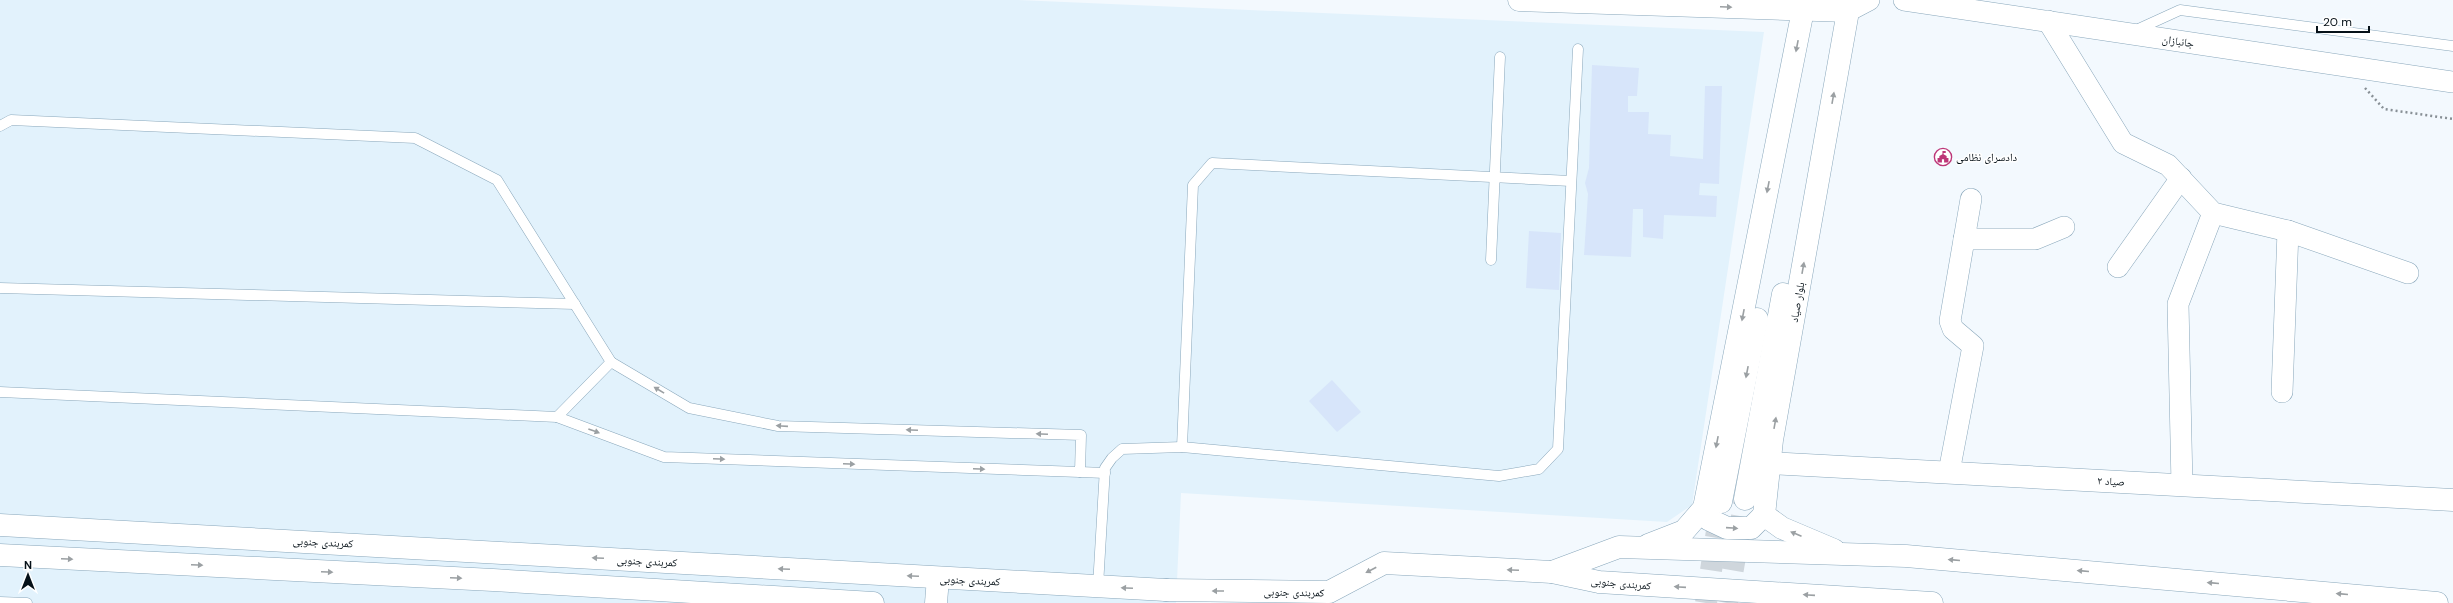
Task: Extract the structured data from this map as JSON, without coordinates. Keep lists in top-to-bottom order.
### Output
{
  "streets": {
    "main road": ["بلوار صیاد", "صیاد ۲", "کمربندی جنوبی"],
    "street": ["جانبازان"]
  },
  "crossings": [
    ["بلوار صیاد", "صیاد ۲"]
  ],
  "places": {
    "public building": ["دادسرای نظامی"]
  },
  "scale_bar": "20 m",
  "north": "top"
}
